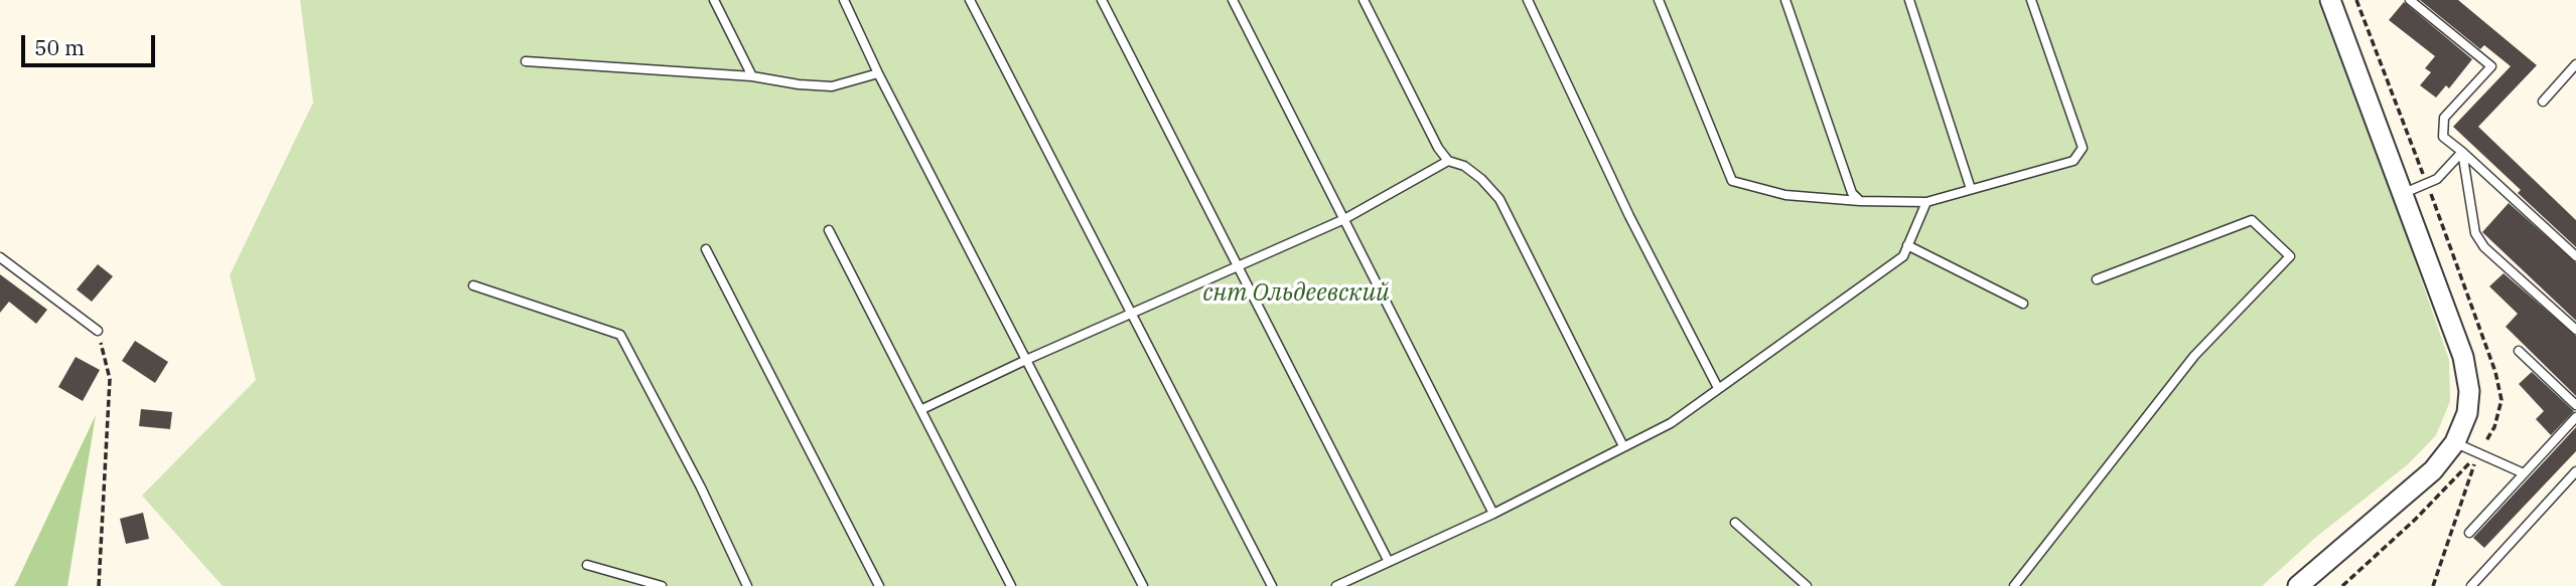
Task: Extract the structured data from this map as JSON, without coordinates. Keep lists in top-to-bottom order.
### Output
{
  "parks": ["снт Ольдеевский"],
  "scale_bar": "50 m"
}
